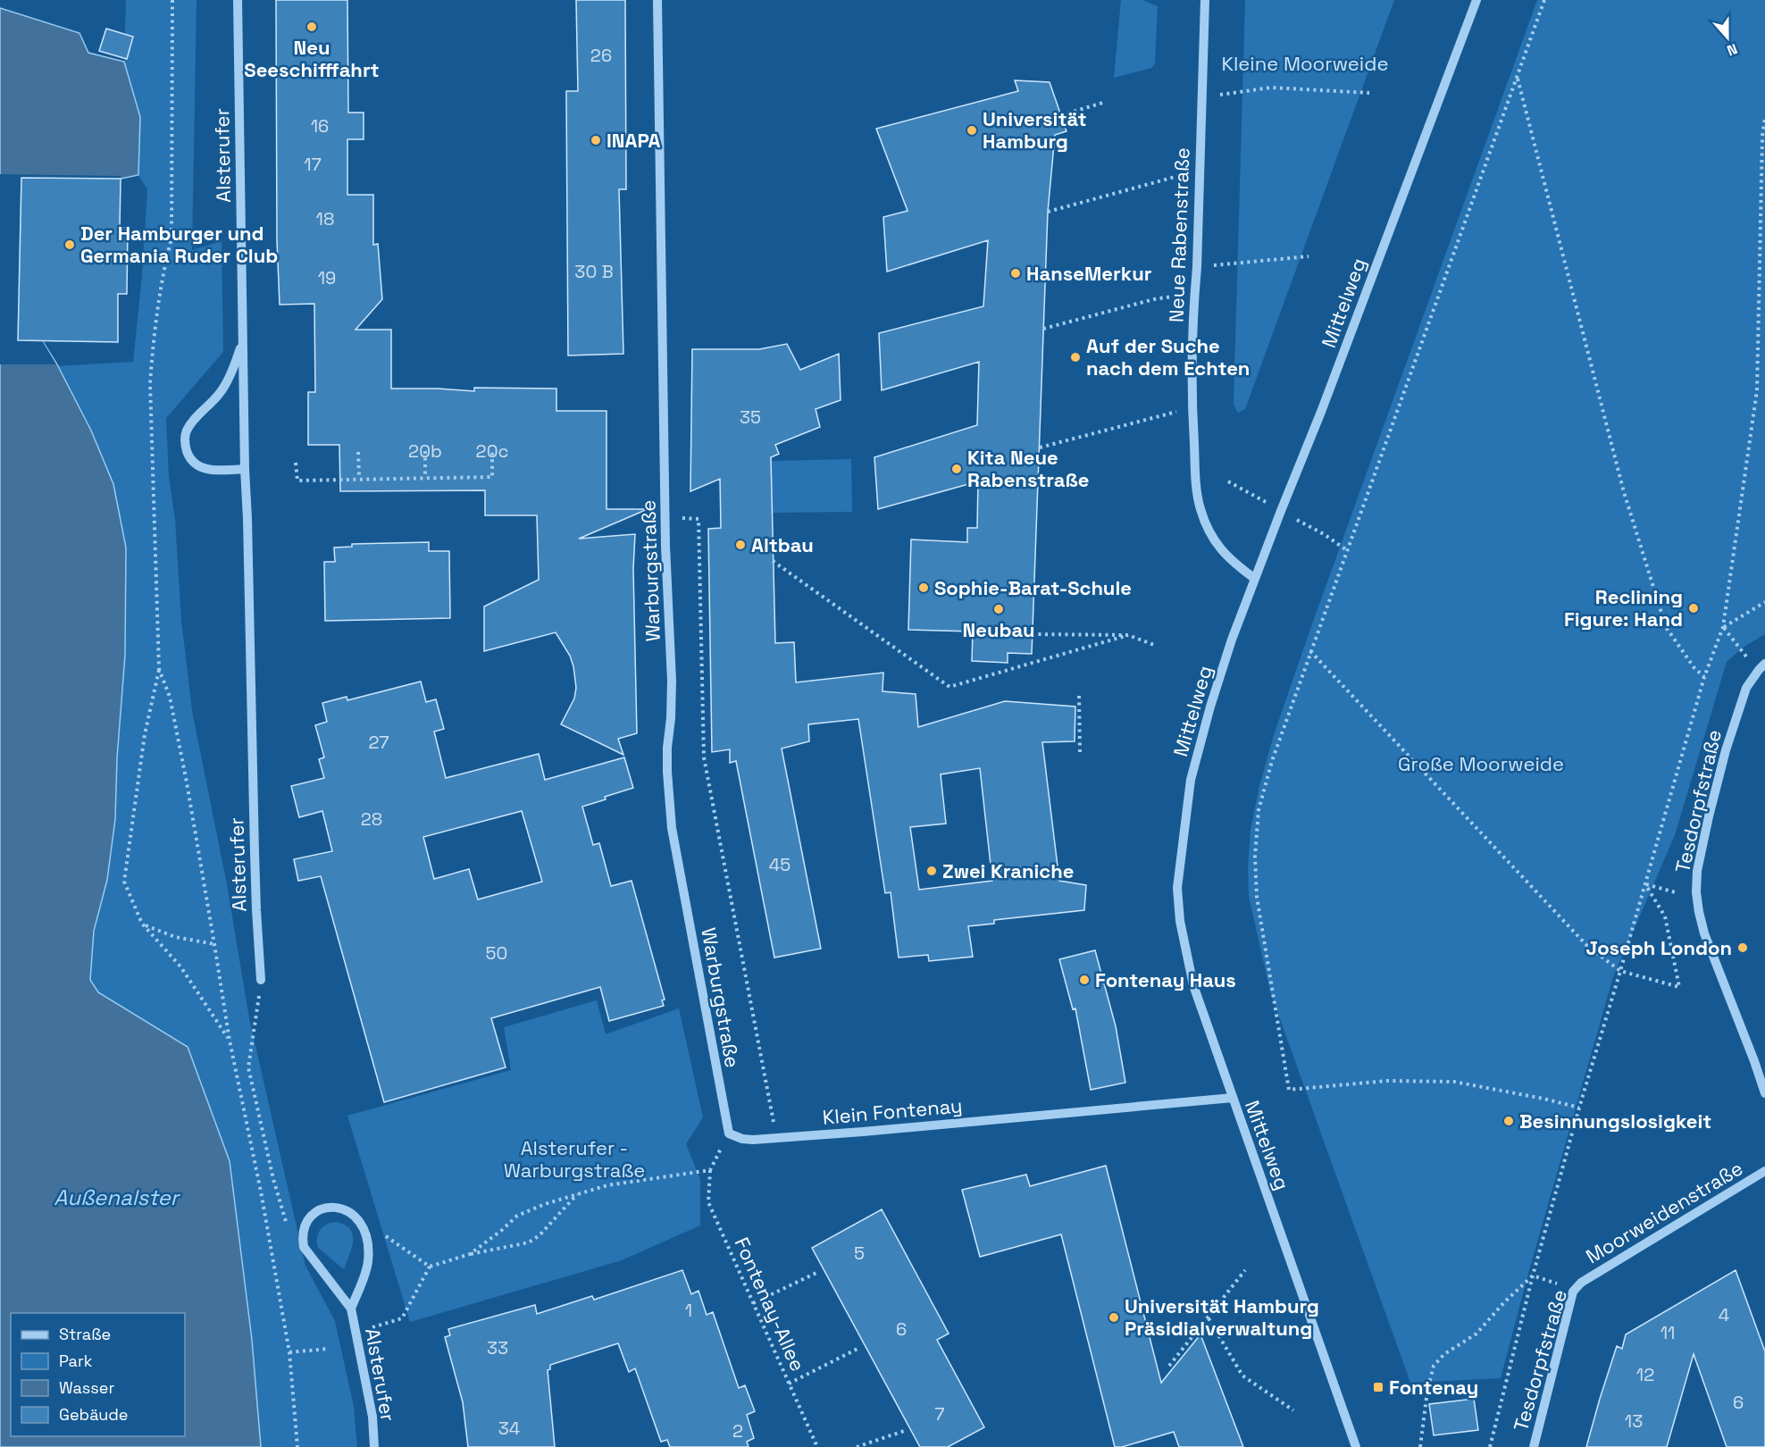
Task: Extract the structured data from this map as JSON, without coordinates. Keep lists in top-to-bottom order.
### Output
{
  "streets": {
    "street": [
      "Alsterufer",
      "Neue Rabenstraße",
      "Mittelweg",
      "Warburgstraße",
      "Tesdorpfstraße",
      "Klein Fontenay",
      "Moorweidenstraße"
    ],
    "path": ["Fontenay-Allee"]
  },
  "crossings": [
    ["Neue Rabenstraße", "Mittelweg"],
    ["Mittelweg", "Klein Fontenay"],
    ["Warburgstraße", "Klein Fontenay"],
    ["Tesdorpfstraße", "Moorweidenstraße"]
  ],
  "water": ["Außenalster"],
  "parks": ["Kleine Moorweide", "Große Moorweide", "Alsterufer - Warburgstraße"],
  "places": {
    "other": [
      "Neu Seeschifffahrt",
      "Universität Hamburg",
      "INAPA",
      "Der Hamburger und Germania Ruder Club",
      "HanseMerkur",
      "Auf der Suche nach dem Echten",
      "Kita Neue Rabenstraße",
      "Altbau",
      "Sophie-Barat-Schule",
      "Reclining Figure: Hand",
      "Neubau",
      "Zwei Kraniche",
      "Joseph London",
      "Fontenay Haus",
      "Besinnungslosigkeit",
      "Universität Hamburg Präsidialverwaltung"
    ],
    "transit": ["Fontenay"]
  },
  "house_numbers": [
    "26",
    "16",
    "17",
    "18",
    "30 B",
    "19",
    "35",
    "20b",
    "20c",
    "27",
    "28",
    "45",
    "50",
    "5",
    "1",
    "4",
    "6",
    "11",
    "33",
    "12",
    "6",
    "7",
    "13",
    "34",
    "2"
  ],
  "legend": [
    "Straße",
    "Park",
    "Wasser",
    "Gebäude"
  ],
  "north": "bottom"
}
